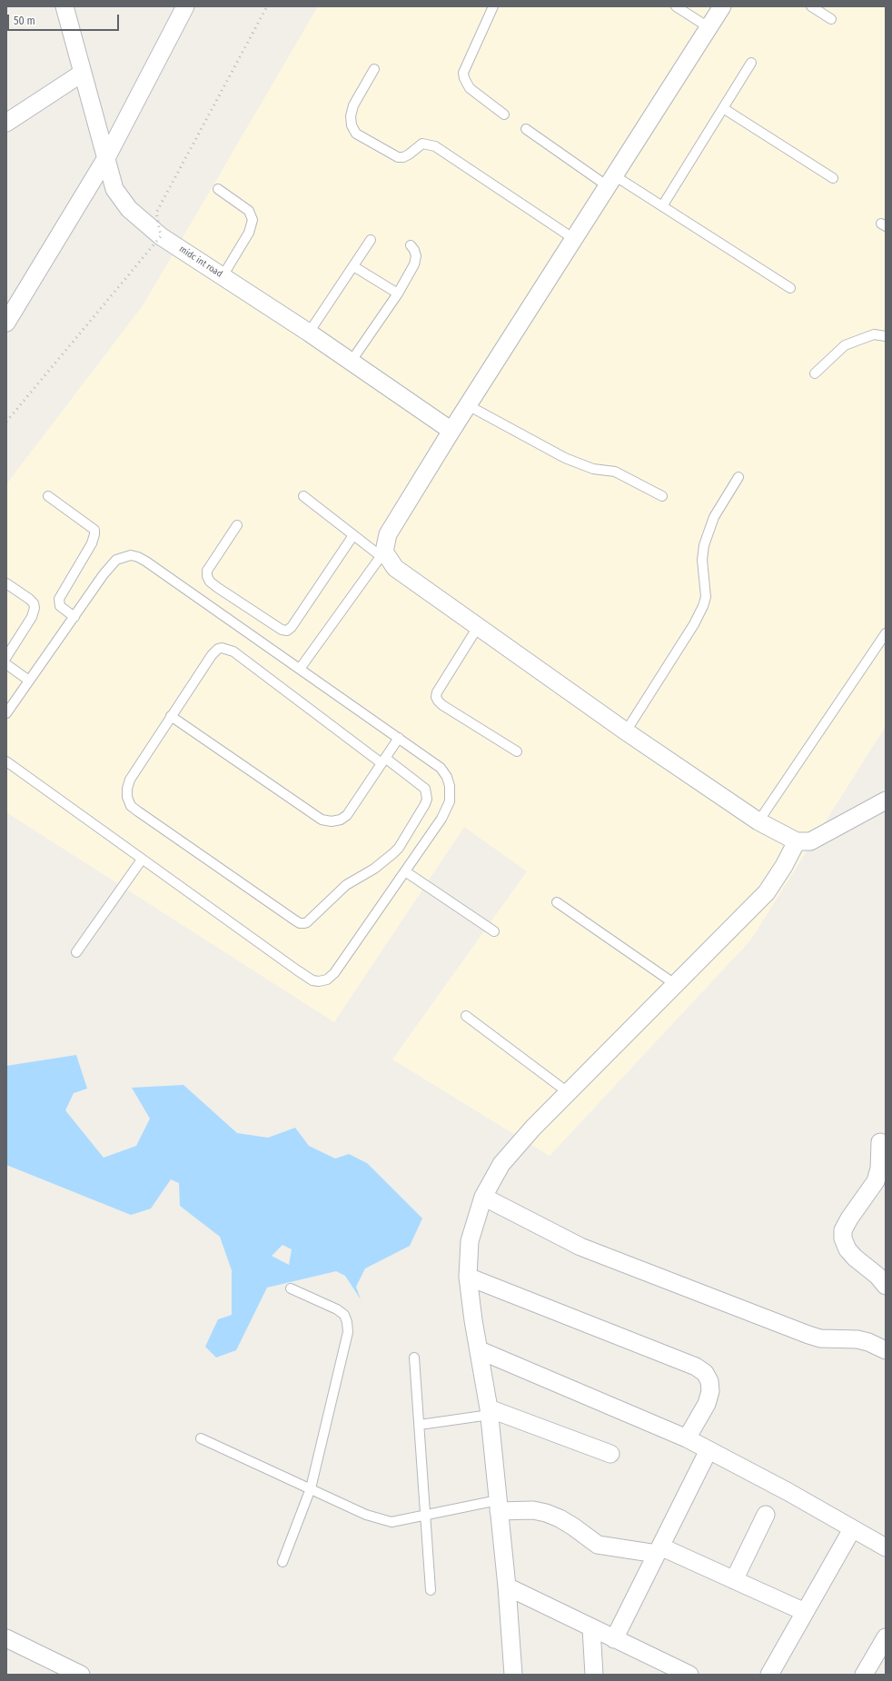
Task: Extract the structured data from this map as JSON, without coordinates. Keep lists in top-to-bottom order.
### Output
{
  "streets": {
    "street": ["midc int road"]
  },
  "scale_bar": "50 m"
}
